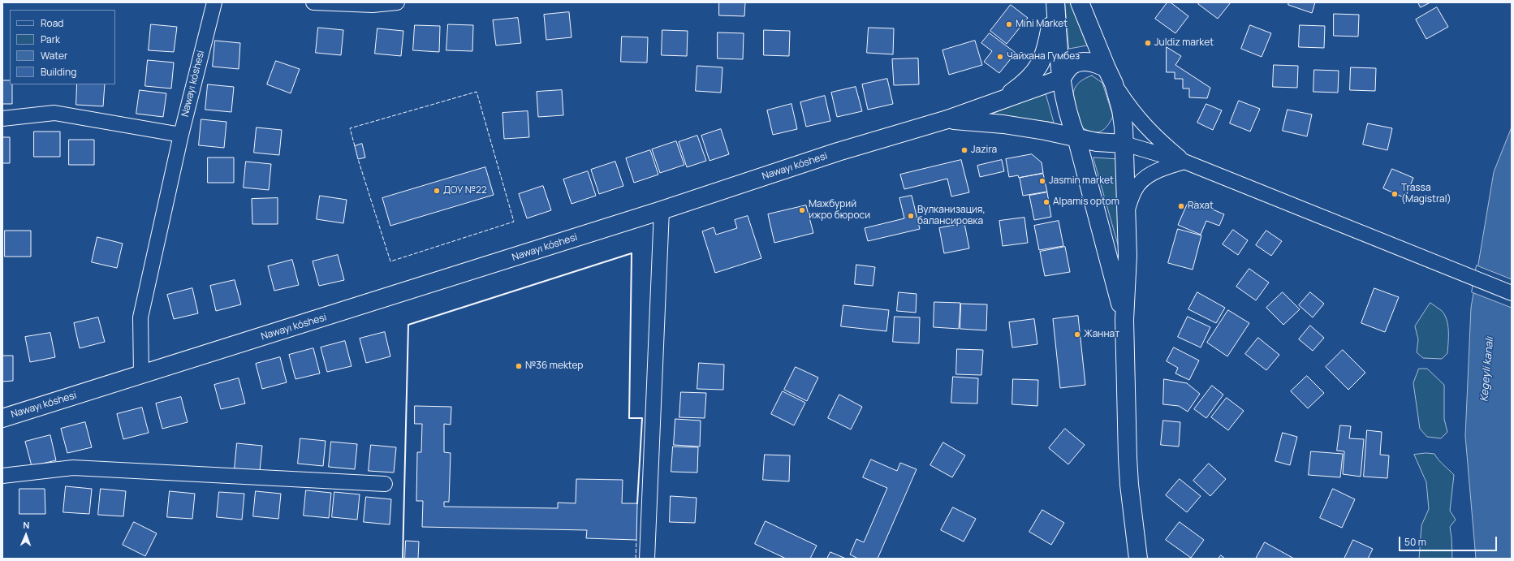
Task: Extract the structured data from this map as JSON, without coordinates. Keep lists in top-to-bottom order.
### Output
{
  "streets": {
    "main road": ["Nawayı kóshesi"]
  },
  "water": ["Kegeyli kanalı"],
  "places": [
    "Mini Market",
    "Juldiz market",
    "Чайхана Гумбез",
    "Jazira",
    "Jasmin market",
    "ДОУ №22",
    "Trassa (Magistral)",
    "Alpamis optom",
    "Raxat",
    "Мажбурий ижро бюроси",
    "Вулканизация, балансировка",
    "Жаннат",
    "№36 mektep"
  ],
  "legend": [
    "Road",
    "Park",
    "Water",
    "Building"
  ],
  "scale_bar": "50 m",
  "north": "top"
}
